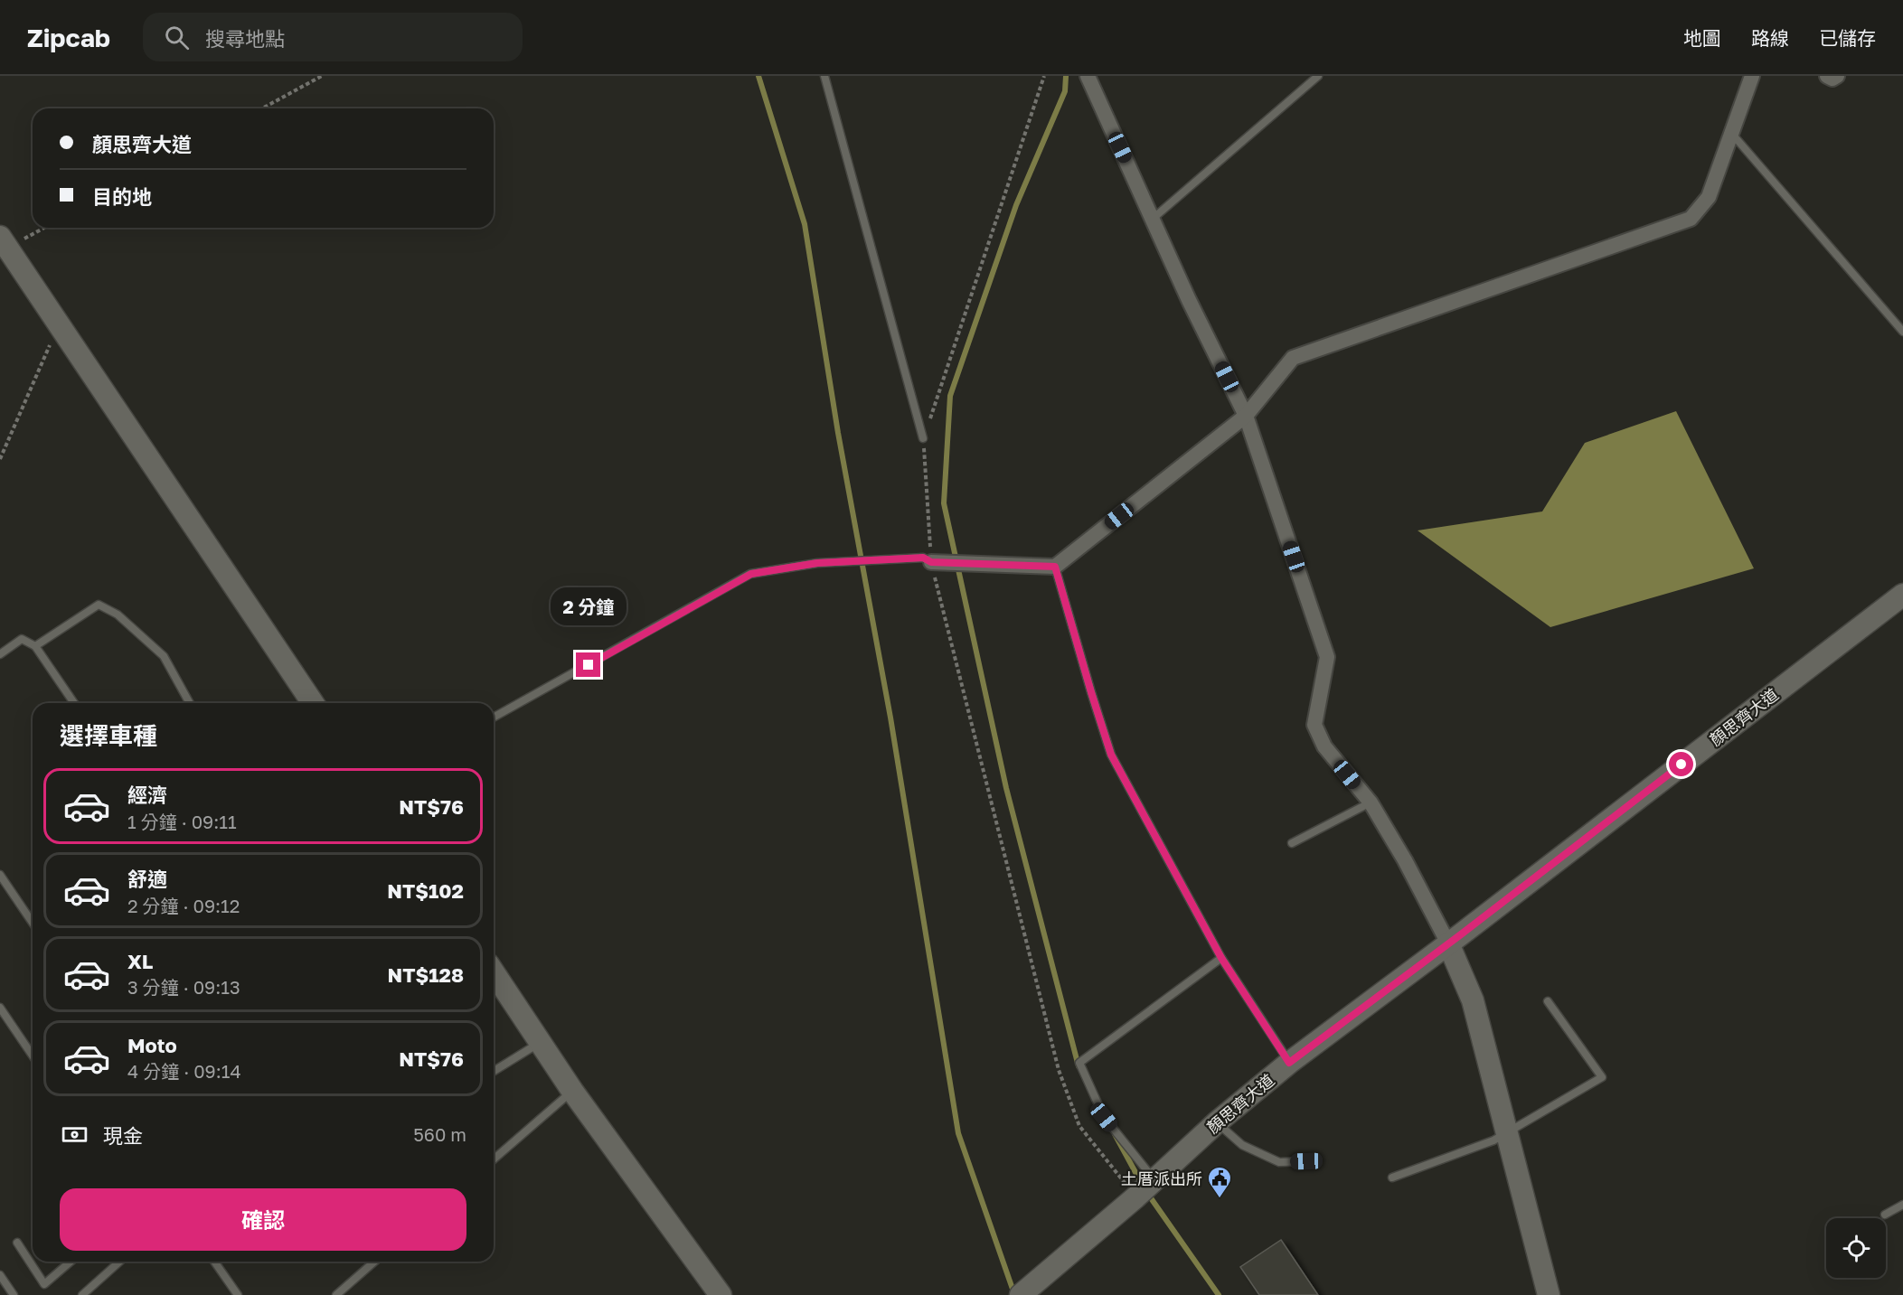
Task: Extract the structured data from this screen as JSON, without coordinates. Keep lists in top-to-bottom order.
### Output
{
  "streets": {
    "street": ["顏思齊大道"]
  },
  "places": {
    "public building": ["土厝派出所"]
  },
  "page": {
    "header": "Zipcab",
    "search": "搜尋地點",
    "nav": ["地圖", "路線", "已儲存"],
    "banner": ["顏思齊大道", "目的地"],
    "bubble": "2 分鐘",
    "heading": "選擇車種",
    "list": [
      {
        "name": "經濟",
        "note": "1 分鐘 · 09:11",
        "value": "NT$76"
      },
      {
        "name": "舒適",
        "note": "2 分鐘 · 09:12",
        "value": "NT$102"
      },
      {
        "name": "XL",
        "note": "3 分鐘 · 09:13",
        "value": "NT$128"
      },
      {
        "name": "Moto",
        "note": "4 分鐘 · 09:14",
        "value": "NT$76"
      }
    ],
    "pay": ["現金", "560 m"],
    "buttons": "確認"
  }
}
